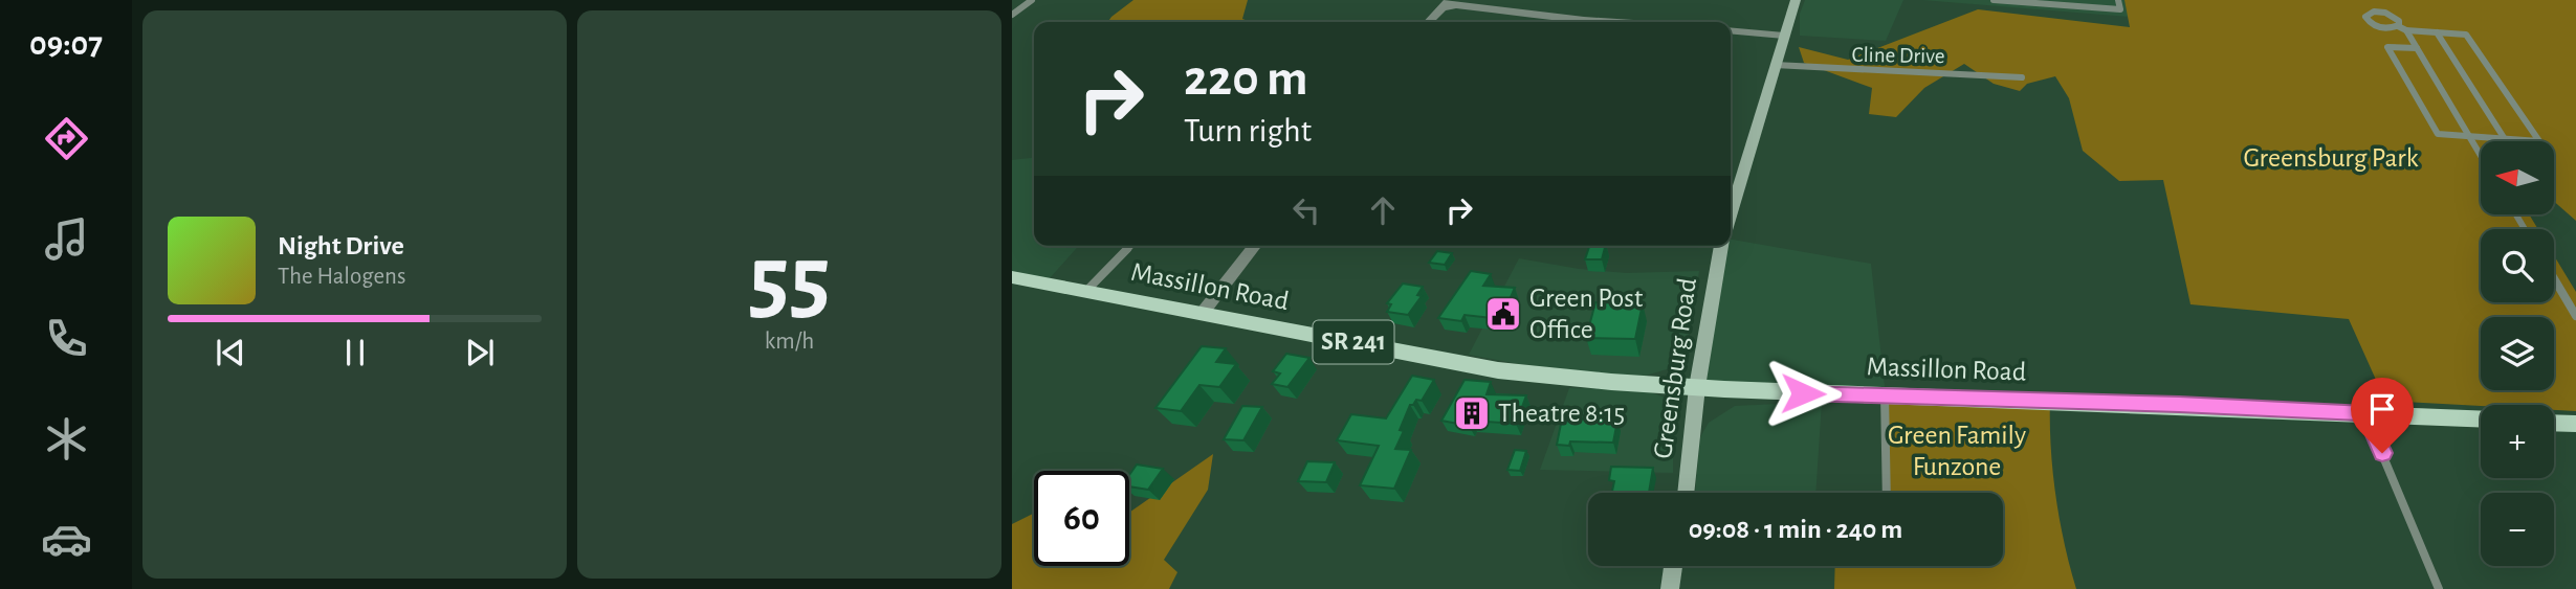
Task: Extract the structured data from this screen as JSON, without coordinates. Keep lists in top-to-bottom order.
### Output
{
  "streets": {
    "main road": ["Massillon Road", "SR 241", "Greensburg Road"],
    "lane": ["Cline Drive"]
  },
  "crossings": [
    ["Massillon Road", "Greensburg Road"]
  ],
  "parks": ["Greensburg Park", "Green Family Funzone"],
  "places": {
    "public building": ["Green Post Office"],
    "building": ["Theatre 8:15"]
  },
  "north": "left",
  "page": {
    "tabs": "09:07",
    "tile": ["55", "km/h"],
    "turn": ["220 m", "Turn right"],
    "map_buttons": ["+", "−"],
    "song": ["Night Drive", "The Halogens"],
    "limit": "60",
    "trip": "09:08 · 1 min · 240 m"
  }
}
